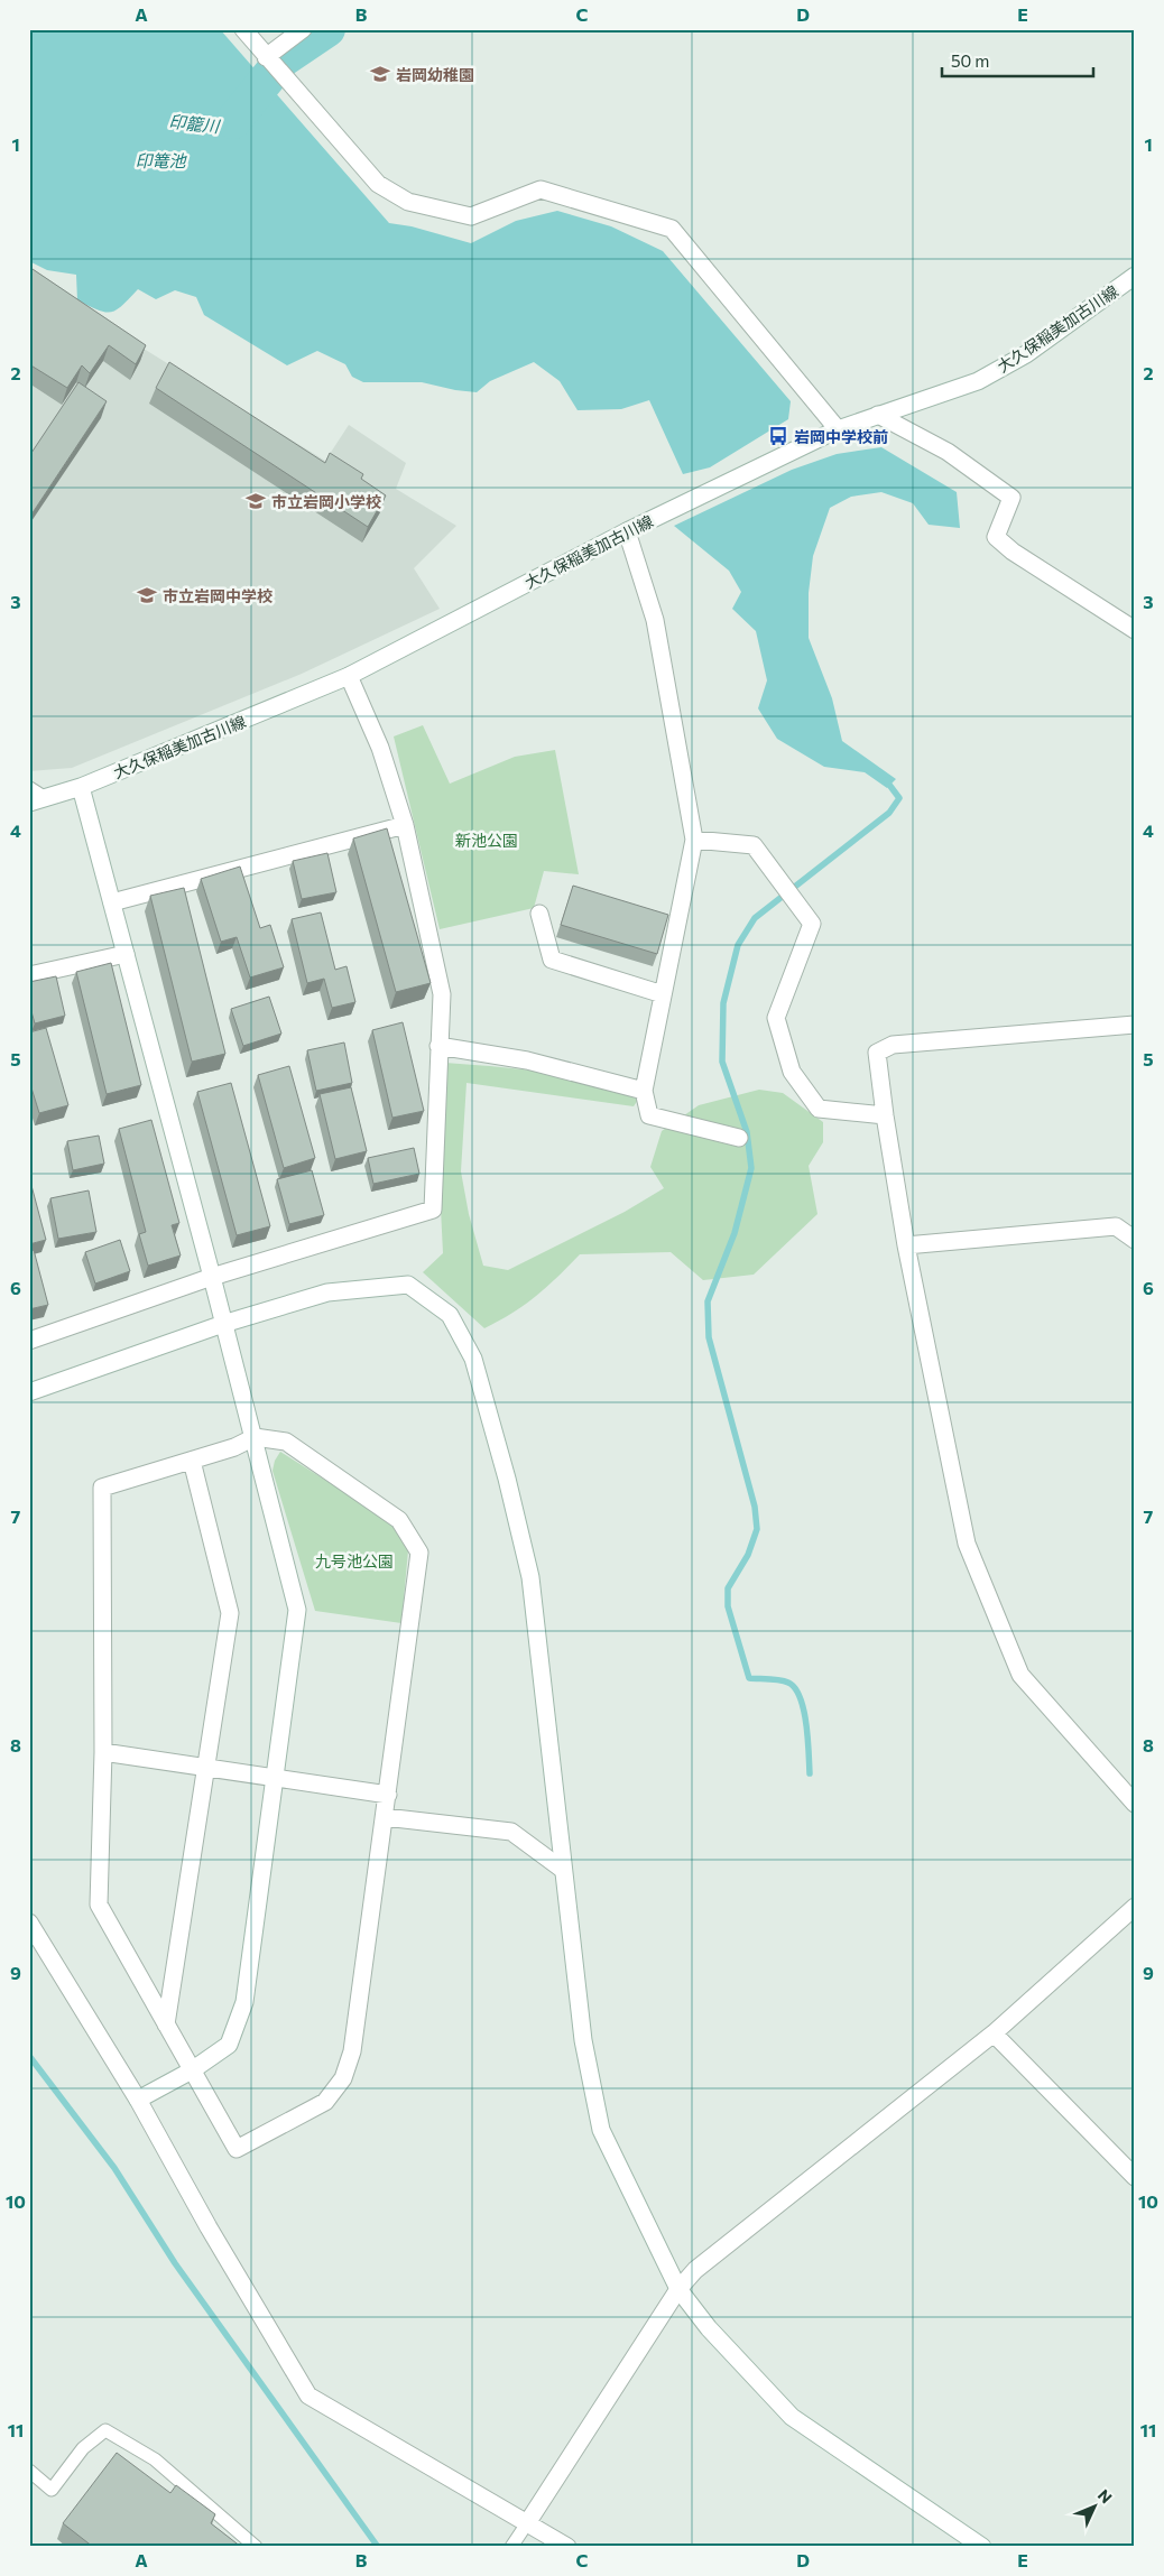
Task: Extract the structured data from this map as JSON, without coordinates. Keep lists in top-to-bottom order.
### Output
{
  "streets": {
    "street": ["大久保稲美加古川線"]
  },
  "water": ["印籠川", "印篭池"],
  "parks": ["新池公園", "九号池公園"],
  "places": {
    "school or university": ["岩岡幼稚園", "市立岩岡小学校", "市立岩岡中学校"],
    "bus stop": ["岩岡中学校前"]
  },
  "scale_bar": "50 m",
  "north": "top right",
  "grid": {
    "columns": [
      "A",
      "B",
      "C",
      "D",
      "E"
    ],
    "rows": [
      "1",
      "2",
      "3",
      "4",
      "5",
      "6",
      "7",
      "8",
      "9",
      "10",
      "11"
    ]
  }
}
